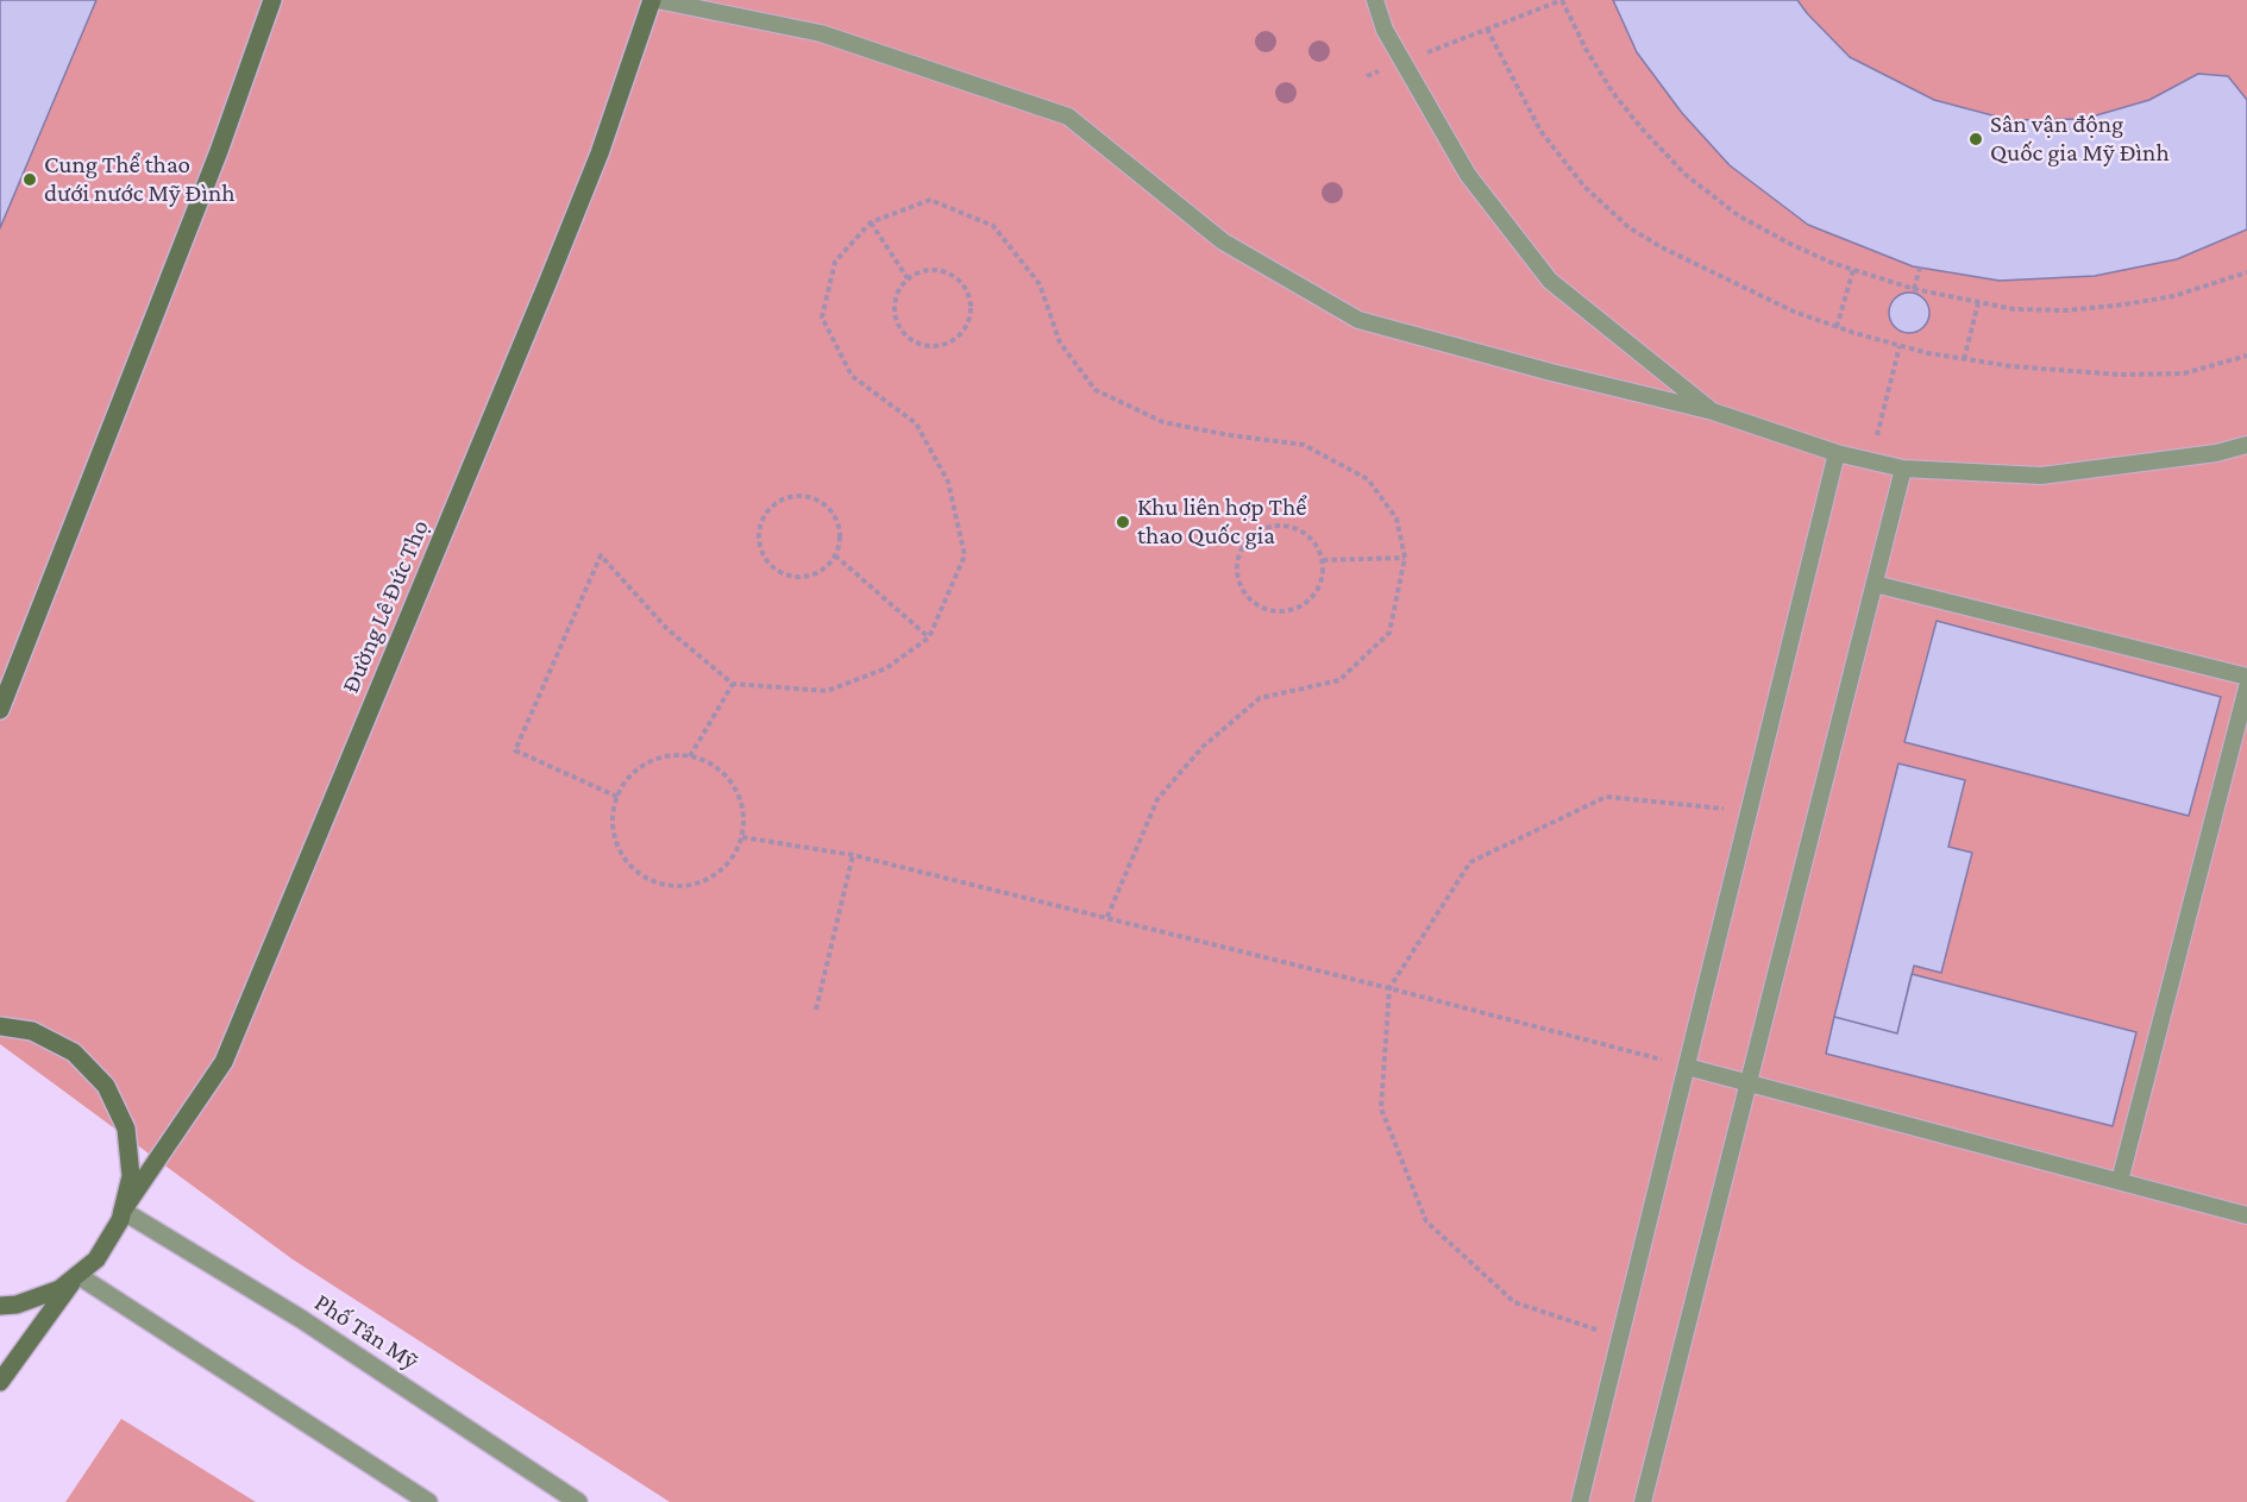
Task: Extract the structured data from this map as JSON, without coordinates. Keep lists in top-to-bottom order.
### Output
{
  "streets": {
    "main road": ["Đường Lê Đức Thọ"],
    "street": ["Phố Tân Mỹ"]
  },
  "crossings": [
    ["Đường Lê Đức Thọ", "Phố Tân Mỹ"]
  ],
  "places": ["Sân vận động Quốc gia Mỹ Đình", "Cung Thể thao dưới nước Mỹ Đình", "Khu liên hợp Thể thao Quốc gia"]
}
